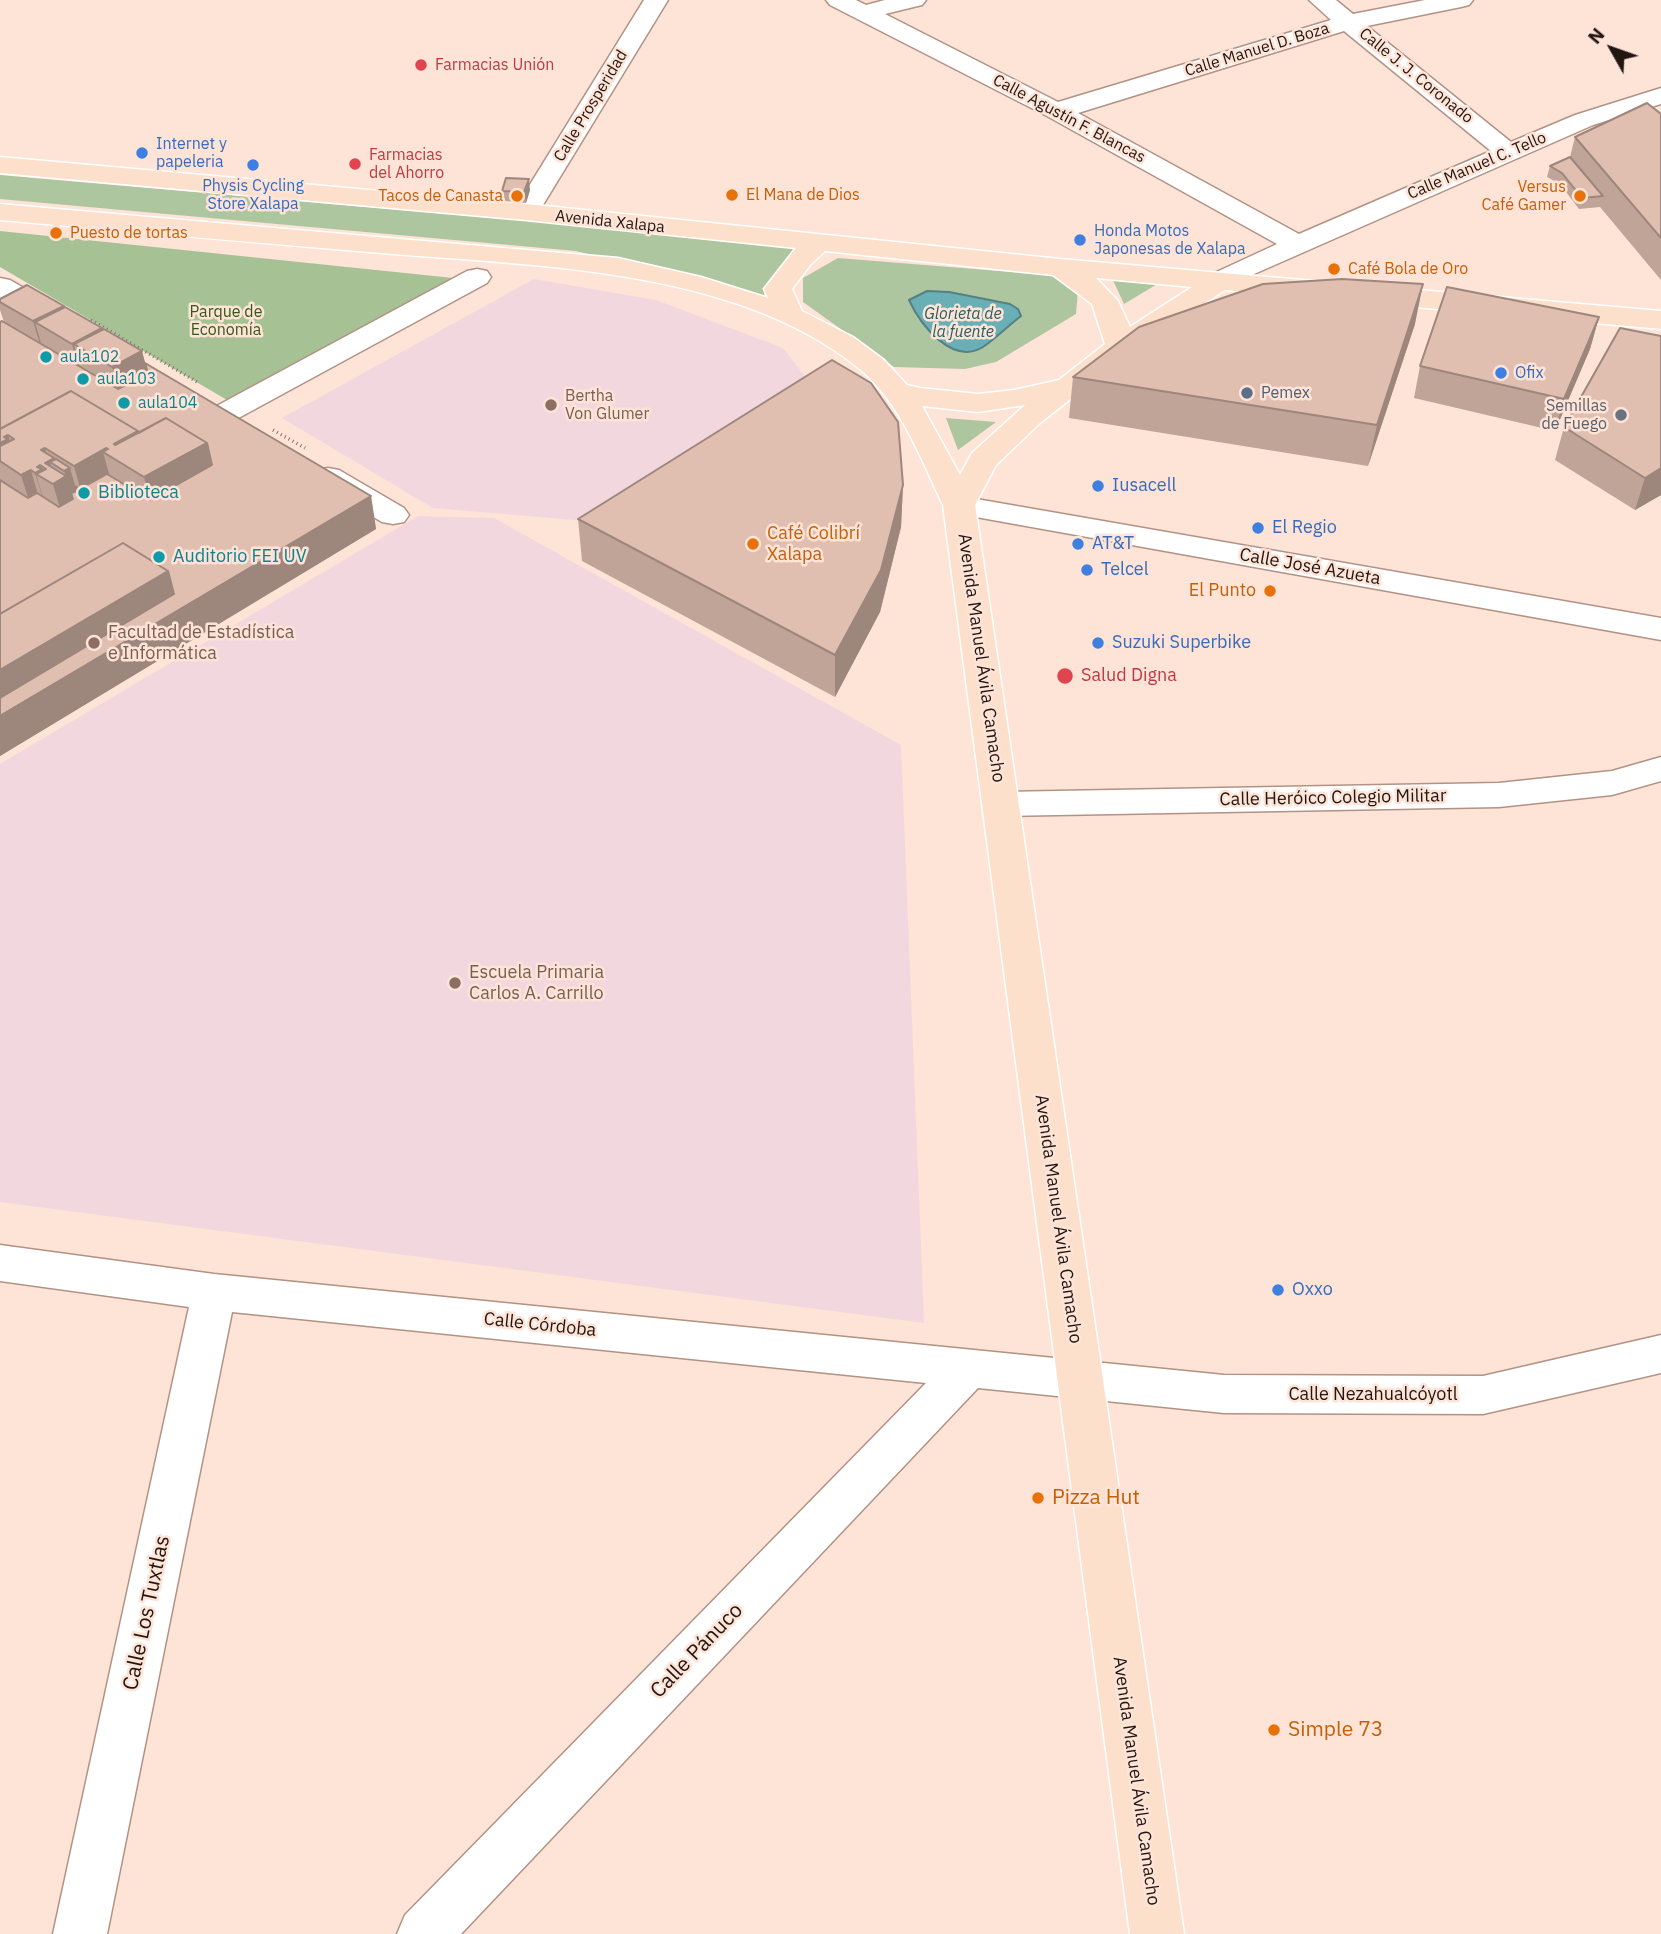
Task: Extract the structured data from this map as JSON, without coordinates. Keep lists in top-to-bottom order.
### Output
{
  "streets": {
    "main road": ["Avenida Xalapa", "Avenida Manuel Ávila Camacho"],
    "street": [
      "Calle Manuel D. Boza",
      "Calle J. J. Coronado",
      "Calle Prosperidad",
      "Calle Agustín F. Blancas",
      "Calle Manuel C. Tello",
      "Calle José Azueta",
      "Calle Heróico Colegio Militar",
      "Calle Córdoba",
      "Calle Nezahualcóyotl",
      "Calle Los Tuxtlas",
      "Calle Pánuco"
    ]
  },
  "crossings": [
    ["Calle Manuel D. Boza", "Calle J. J. Coronado"],
    ["Calle Manuel D. Boza", "Calle Agustín F. Blancas"],
    ["Calle J. J. Coronado", "Calle Manuel C. Tello"],
    ["Calle Prosperidad", "Avenida Xalapa"],
    ["Calle Agustín F. Blancas", "Calle Manuel C. Tello"],
    ["Calle Manuel C. Tello", "Avenida Xalapa"],
    ["Calle José Azueta", "Avenida Manuel Ávila Camacho"],
    ["Avenida Manuel Ávila Camacho", "Calle Heróico Colegio Militar"],
    ["Avenida Manuel Ávila Camacho", "Calle Córdoba"],
    ["Avenida Manuel Ávila Camacho", "Calle Nezahualcóyotl"],
    ["Calle Córdoba", "Calle Nezahualcóyotl"],
    ["Calle Córdoba", "Calle Los Tuxtlas"],
    ["Calle Córdoba", "Calle Pánuco"]
  ],
  "water": ["Glorieta de la fuente"],
  "parks": ["Parque de Economía"],
  "places": [
    "Farmacias Unión",
    "Internet y papeleria",
    "Farmacias del Ahorro",
    "Physis Cycling Store Xalapa",
    "El Mana de Dios",
    "Tacos de Canasta",
    "Versus Café Gamer",
    "Puesto de tortas",
    "Honda Motos Japonesas de Xalapa",
    "Café Bola de Oro",
    "aula102",
    "Ofix",
    "aula103",
    "Pemex",
    "aula104",
    "Bertha Von Glumer",
    "Semillas de Fuego",
    "Iusacell",
    "Biblioteca",
    "El Regio",
    "Café Colibrí Xalapa",
    "AT&T",
    "Auditorio FEI UV",
    "Telcel",
    "El Punto",
    "Facultad de Estadística e Informática",
    "Suzuki Superbike",
    "Salud Digna",
    "Escuela Primaria Carlos A. Carrillo",
    "Oxxo",
    "Pizza Hut",
    "Simple 73"
  ],
  "north": "top left"
}
